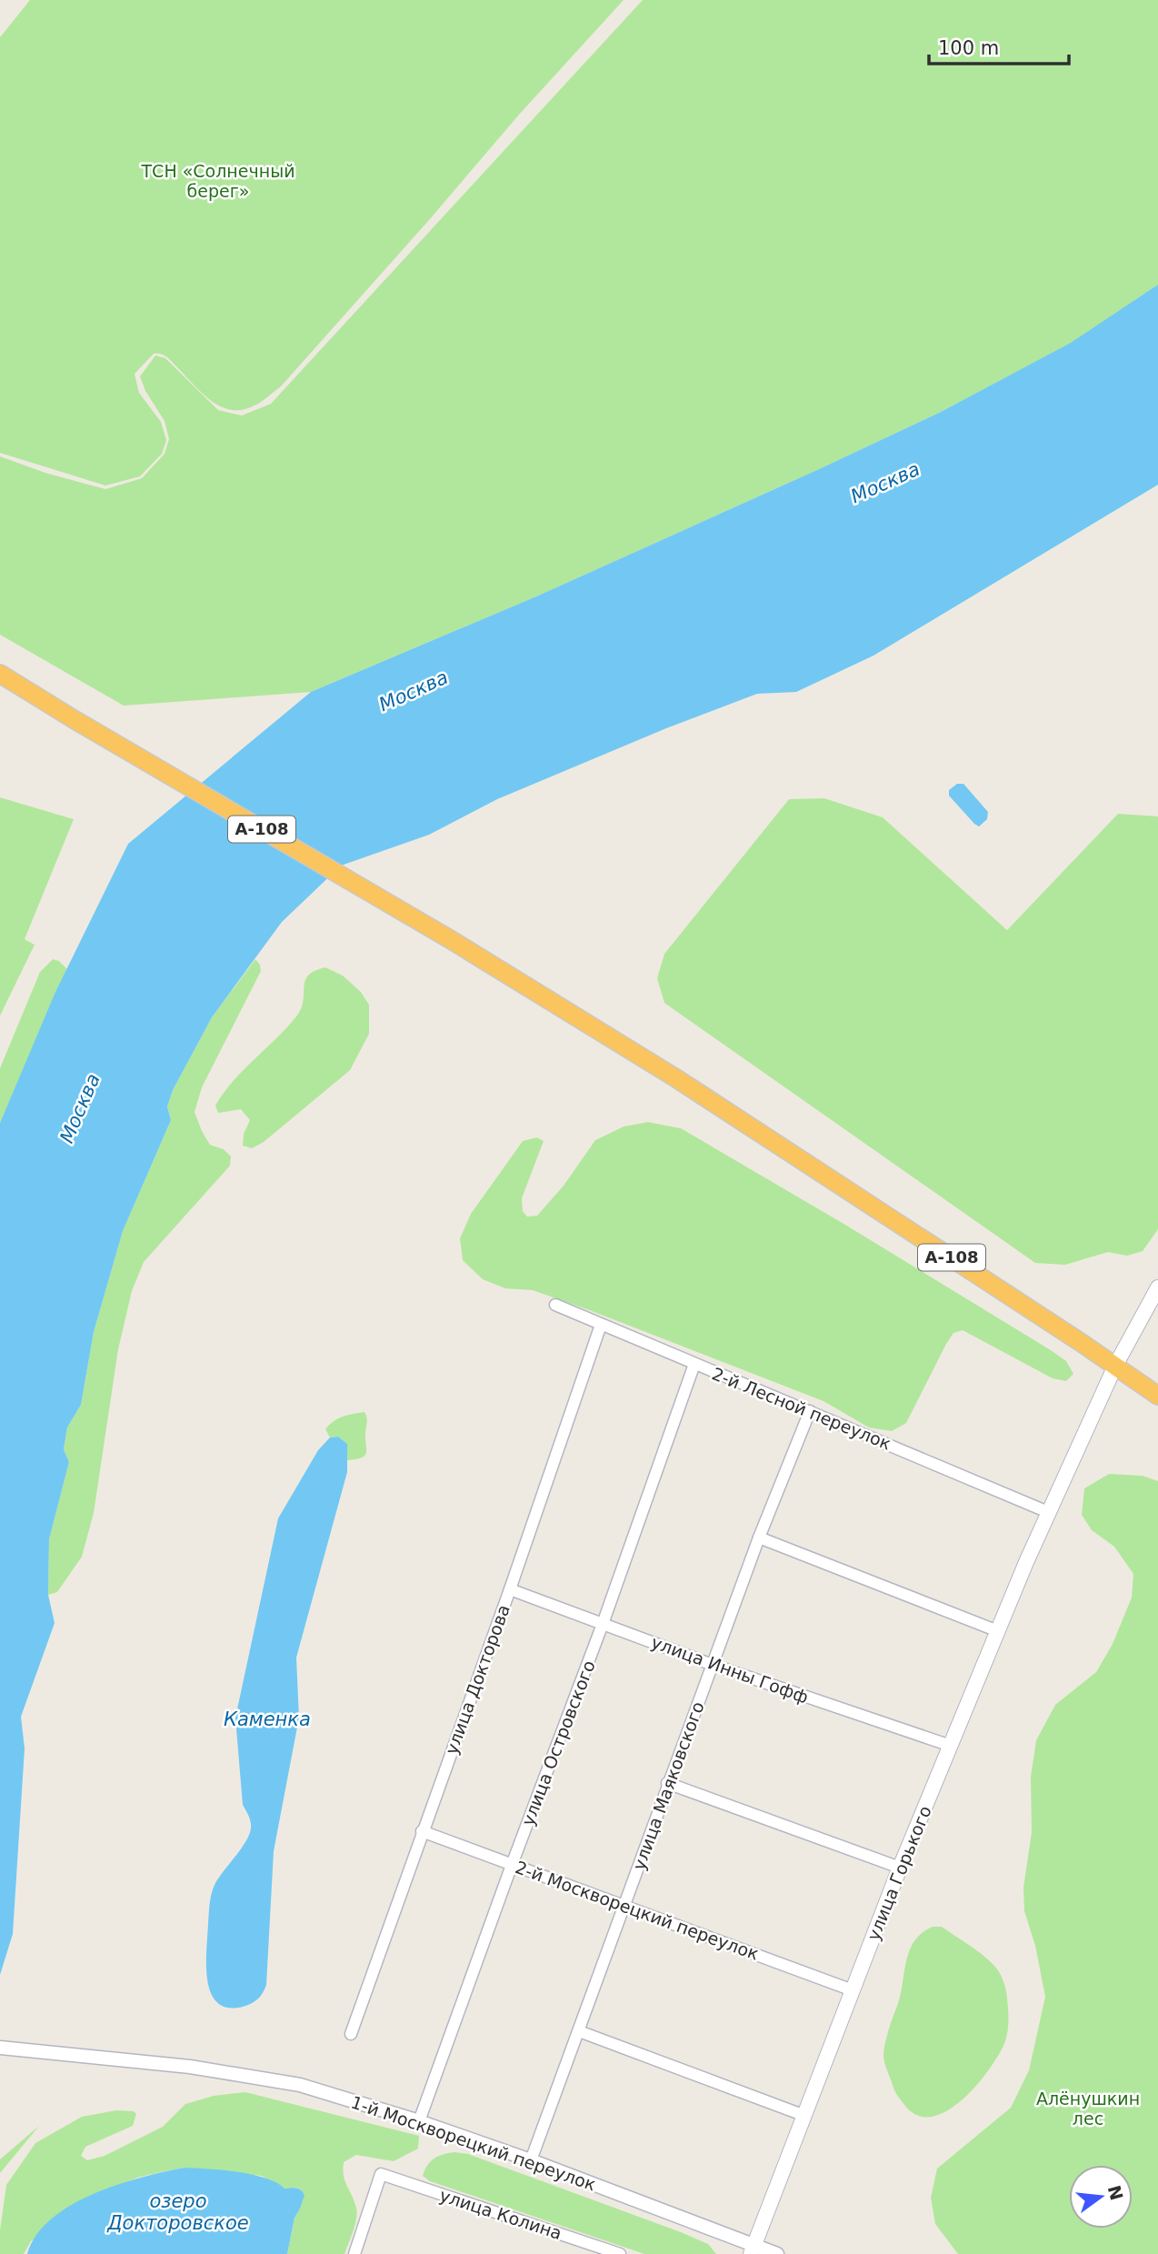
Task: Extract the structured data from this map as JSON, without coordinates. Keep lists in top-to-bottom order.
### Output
{
  "streets": {
    "highway": ["А-108"],
    "main road": ["улица Горького"],
    "street": [
      "2-й Лесной переулок",
      "улица Инны Гофф",
      "улица Докторова",
      "улица Островского",
      "улица Маяковского",
      "2-й Москворецкий переулок",
      "1-й Москворецкий переулок",
      "улица Колина"
    ]
  },
  "crossings": [
    ["А-108", "улица Горького"],
    ["2-й Лесной переулок", "улица Докторова"],
    ["2-й Лесной переулок", "улица Островского"],
    ["2-й Лесной переулок", "улица Маяковского"],
    ["2-й Лесной переулок", "улица Горького"],
    ["улица Инны Гофф", "улица Докторова"],
    ["улица Инны Гофф", "улица Островского"],
    ["улица Инны Гофф", "улица Маяковского"],
    ["улица Инны Гофф", "улица Горького"],
    ["улица Докторова", "2-й Москворецкий переулок"],
    ["улица Островского", "2-й Москворецкий переулок"],
    ["улица Островского", "1-й Москворецкий переулок"],
    ["улица Маяковского", "2-й Москворецкий переулок"],
    ["улица Маяковского", "1-й Москворецкий переулок"],
    ["улица Горького", "2-й Москворецкий переулок"],
    ["улица Горького", "1-й Москворецкий переулок"]
  ],
  "water": ["Москва", "Каменка", "озеро Докторовское"],
  "parks": ["ТСН «Солнечный берег»", "Алёнушкин лес"],
  "scale_bar": "100 m",
  "north": "right"
}
